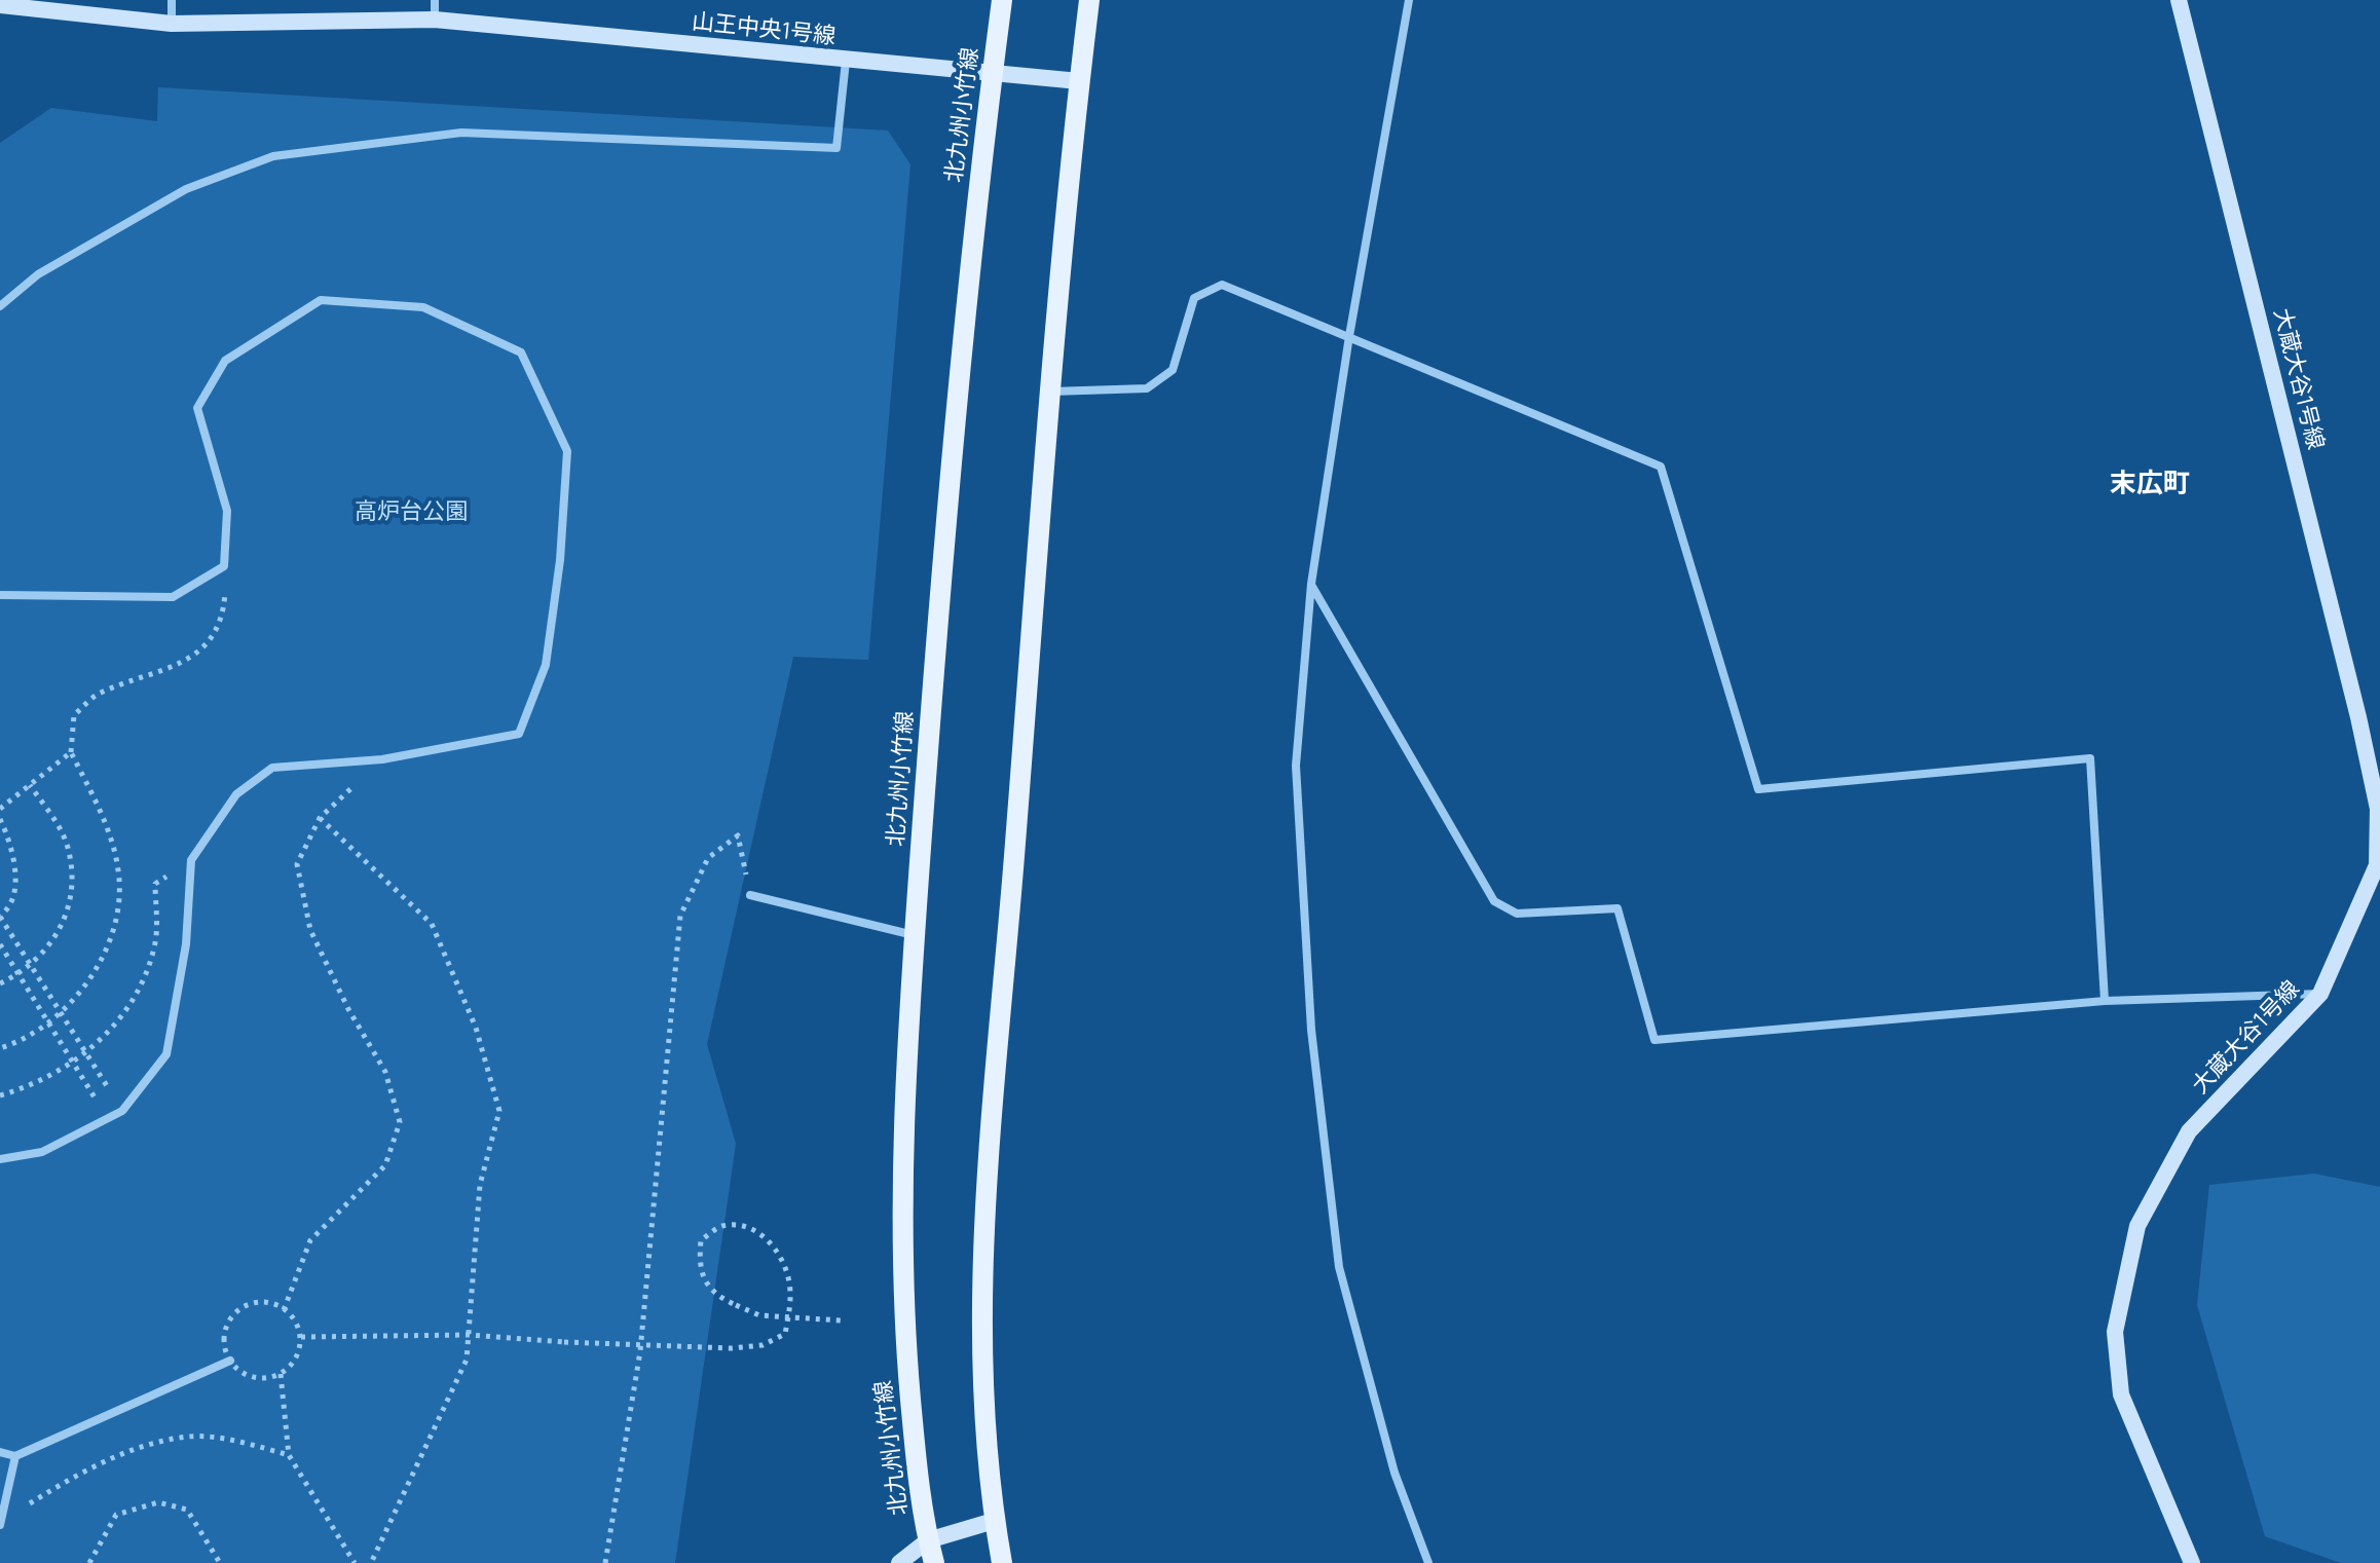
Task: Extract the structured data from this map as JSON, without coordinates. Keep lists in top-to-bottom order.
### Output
{
  "streets": {
    "main road": ["北九州小竹線"],
    "street": ["山王中央1号線", "大蔵大谷1号線"]
  },
  "crossings": [
    ["山王中央1号線", "北九州小竹線"]
  ],
  "districts": ["末広町"],
  "parks": ["高炉台公園"]
}
